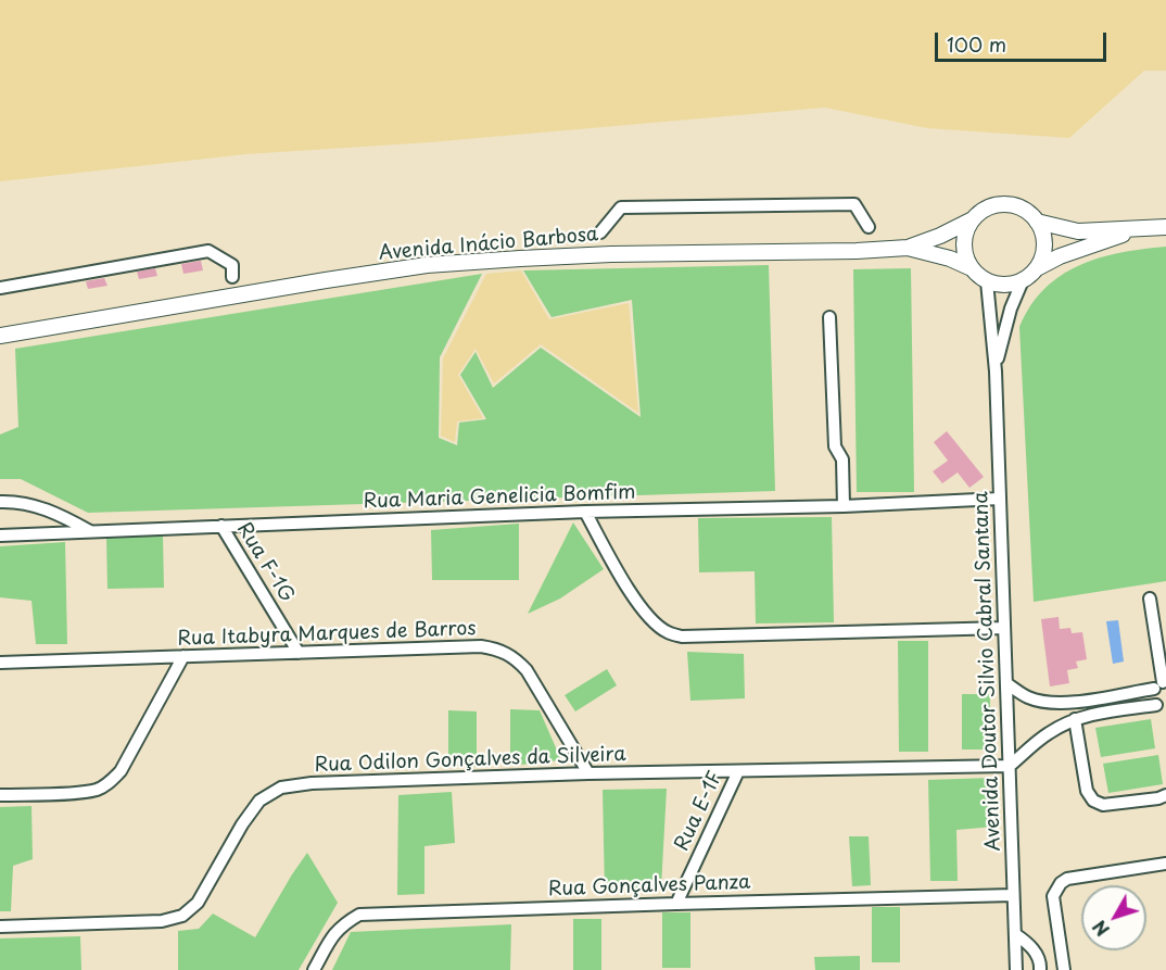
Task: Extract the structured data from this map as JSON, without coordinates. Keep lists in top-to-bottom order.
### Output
{
  "streets": {
    "main road": ["Avenida Inácio Barbosa"],
    "street": [
      "Rua Maria Genelicia Bomfim",
      "Rua F-1G",
      "Rua Itabyra Marques de Barros",
      "Avenida Doutor Silvio Cabral Santana",
      "Rua Odilon Gonçalves da Silveira",
      "Rua E-1F",
      "Rua Gonçalves Panza"
    ]
  },
  "crossings": [
    ["Avenida Inácio Barbosa", "Avenida Doutor Silvio Cabral Santana"],
    ["Rua Maria Genelicia Bomfim", "Rua F-1G"],
    ["Rua Maria Genelicia Bomfim", "Avenida Doutor Silvio Cabral Santana"],
    ["Rua F-1G", "Rua Itabyra Marques de Barros"],
    ["Rua Itabyra Marques de Barros", "Rua Odilon Gonçalves da Silveira"],
    ["Avenida Doutor Silvio Cabral Santana", "Rua Odilon Gonçalves da Silveira"],
    ["Avenida Doutor Silvio Cabral Santana", "Rua Gonçalves Panza"],
    ["Rua Odilon Gonçalves da Silveira", "Rua E-1F"],
    ["Rua E-1F", "Rua Gonçalves Panza"]
  ],
  "scale_bar": "100 m",
  "north": "bottom left"
}
